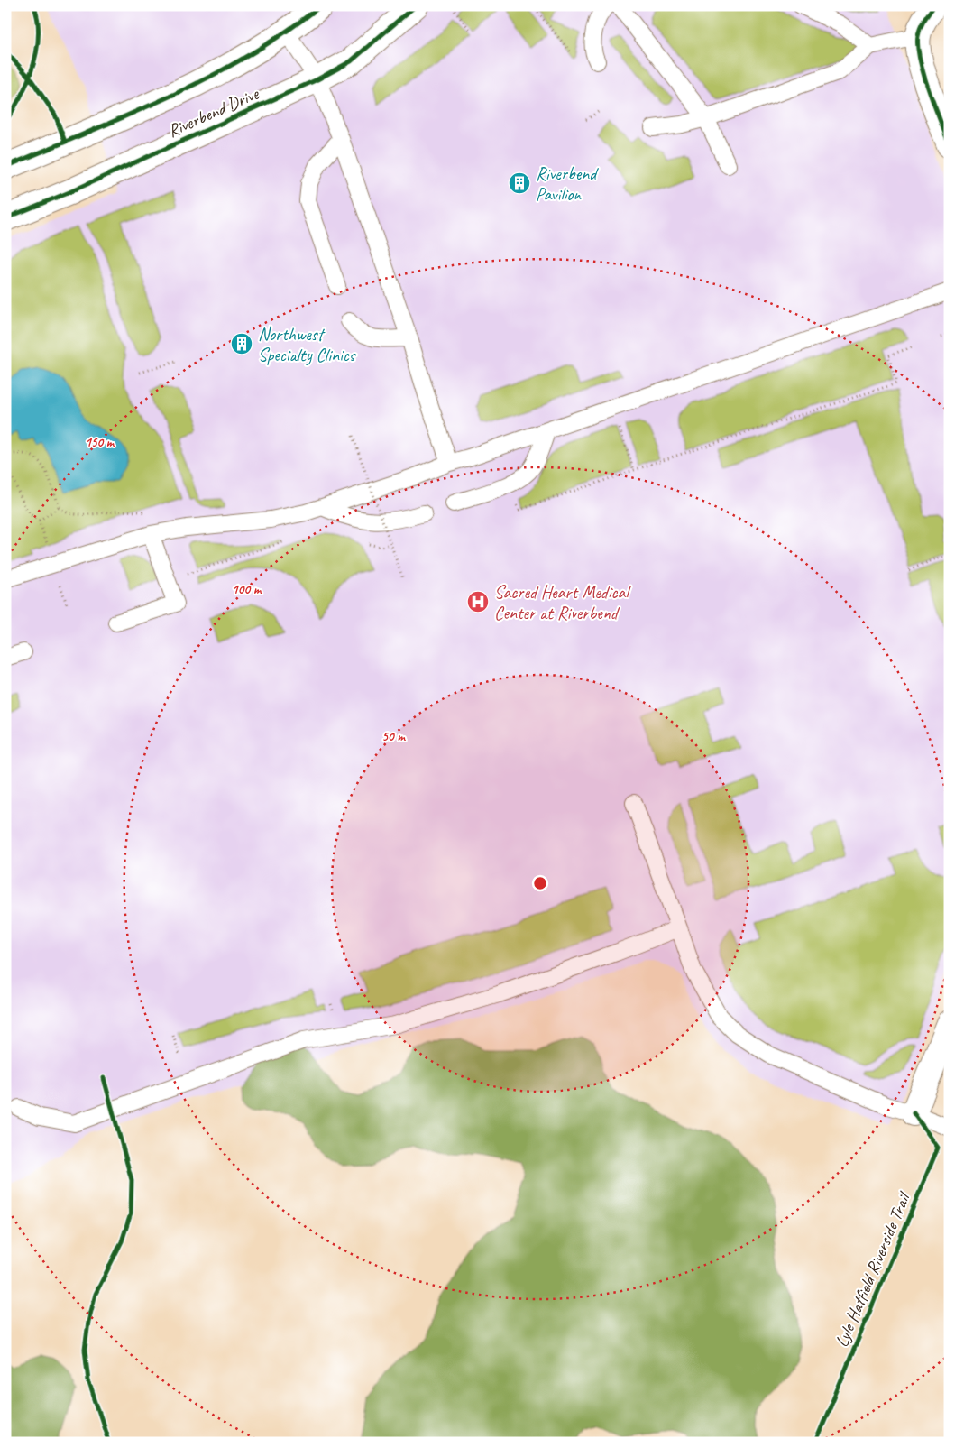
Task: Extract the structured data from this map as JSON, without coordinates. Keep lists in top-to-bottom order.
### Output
{
  "streets": {
    "street": ["Riverbend Drive"],
    "cycle path": ["Lyle Hatfield Riverside Trail"]
  },
  "places": {
    "building": ["Riverbend Pavilion", "Northwest Specialty Clinics"],
    "hospital": ["Sacred Heart Medical Center at Riverbend"]
  },
  "rings": ["150 m", "100 m", "50 m"]
}
